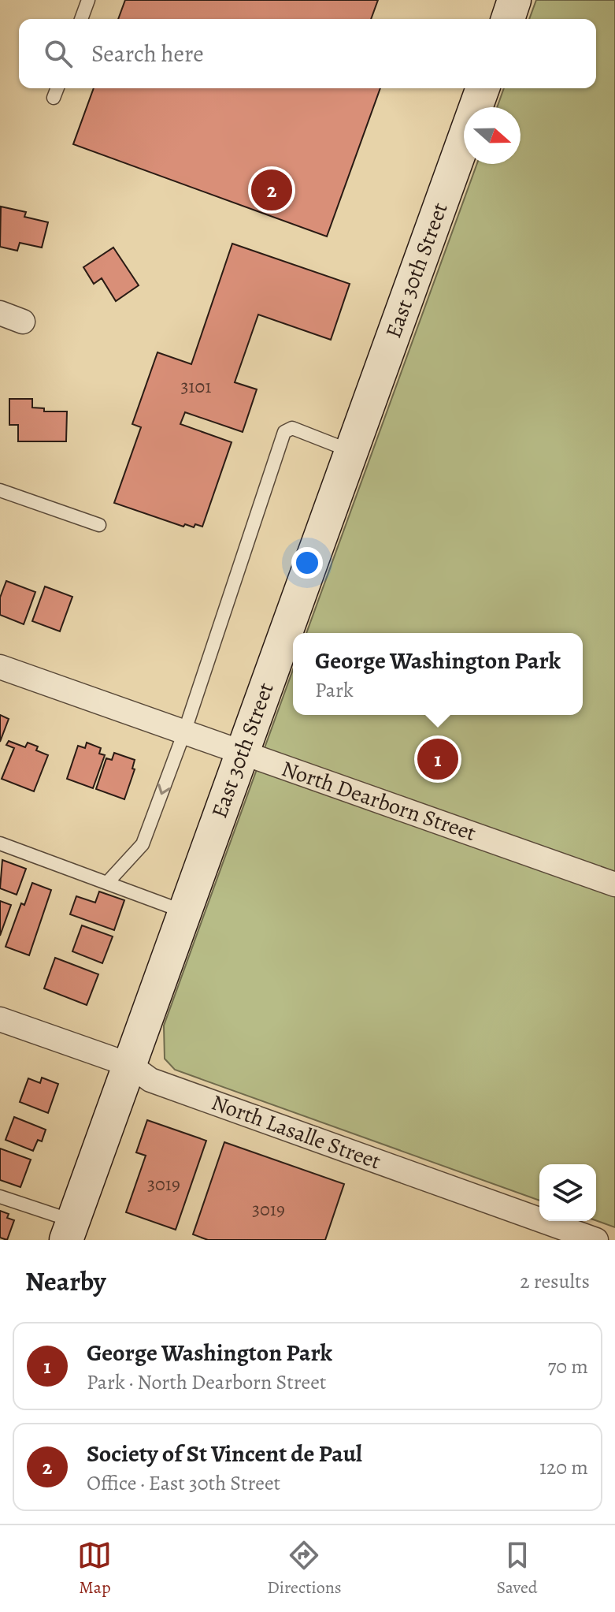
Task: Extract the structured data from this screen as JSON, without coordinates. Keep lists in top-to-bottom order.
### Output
{
  "streets": {
    "main road": ["East 30th Street"],
    "street": ["North Dearborn Street", "North Lasalle Street"]
  },
  "crossings": [
    ["East 30th Street", "North Dearborn Street"],
    ["East 30th Street", "North Lasalle Street"]
  ],
  "house_numbers": ["3101", "3019", "3019"],
  "north": "right",
  "page": {
    "search": "Search here",
    "pins": ["2", "1"],
    "popup": ["George Washington Park", "Park"],
    "heading": ["Nearby", "2 results"],
    "list": [
      {
        "mark": "1",
        "name": "George Washington Park",
        "note": "Park · North Dearborn Street",
        "value": "70 m"
      },
      {
        "mark": "2",
        "name": "Society of St Vincent de Paul",
        "note": "Office · East 30th Street",
        "value": "120 m"
      }
    ],
    "nav": ["Map", "Directions", "Saved"]
  }
}
